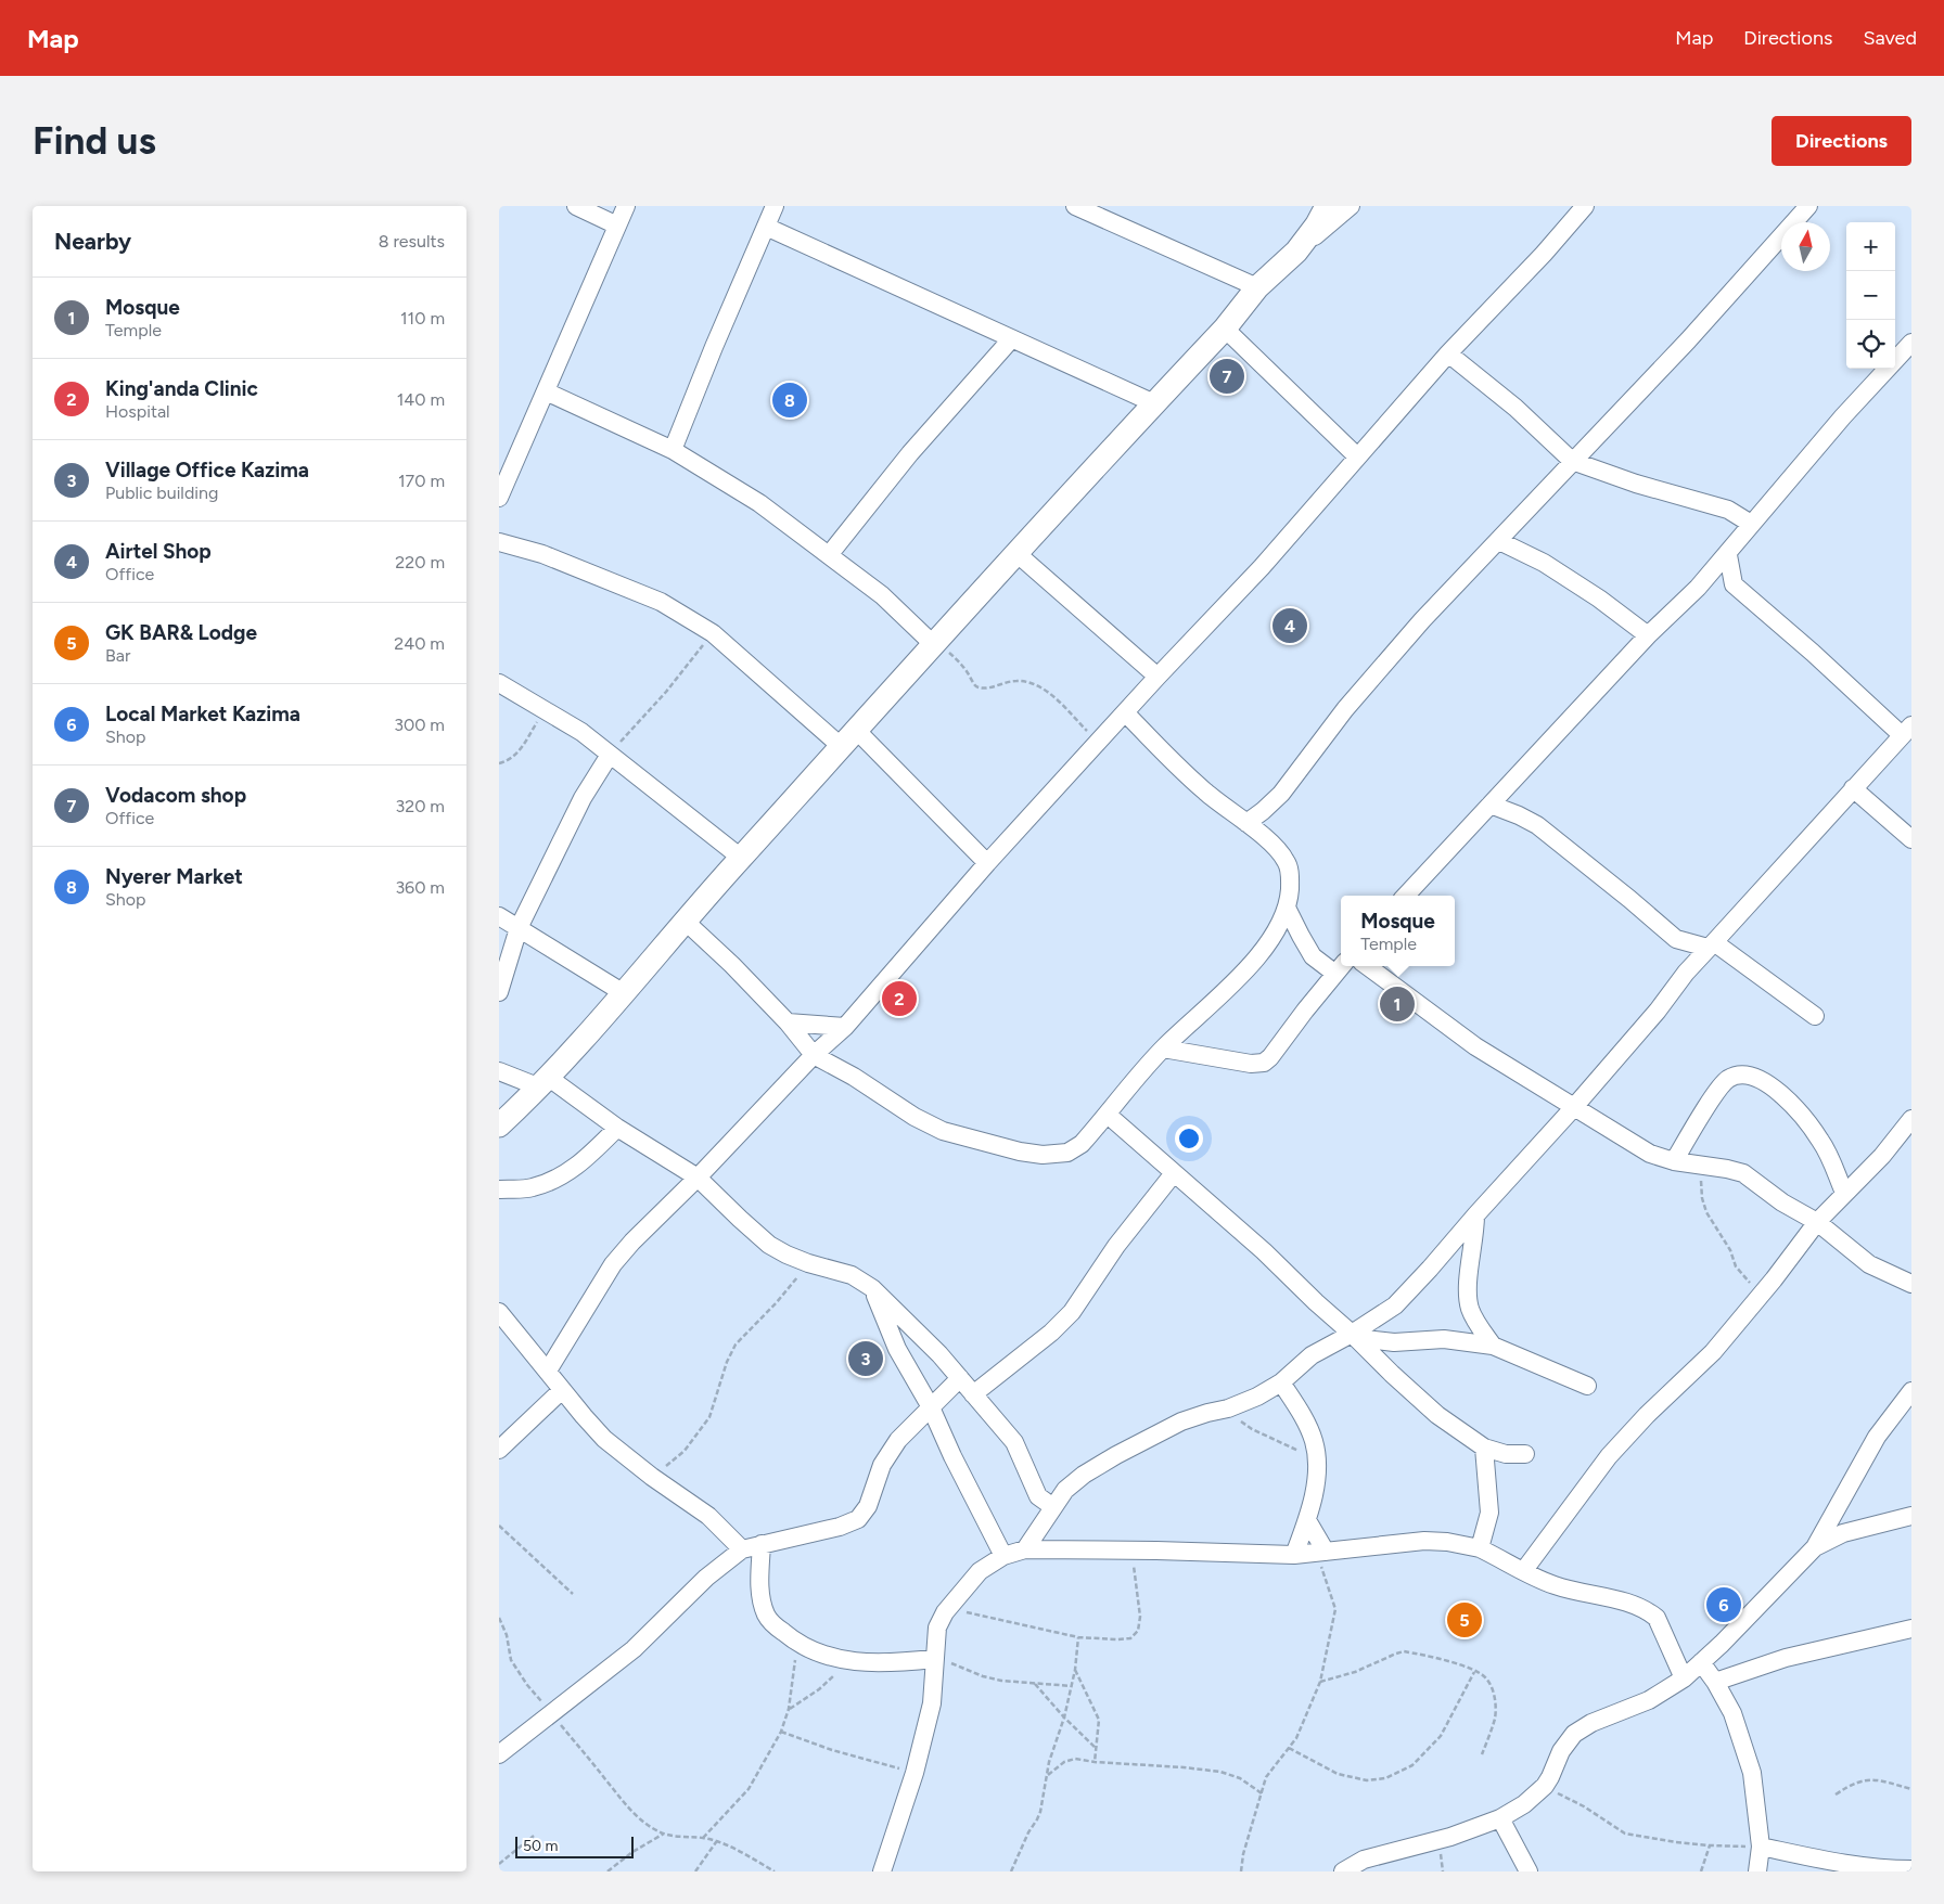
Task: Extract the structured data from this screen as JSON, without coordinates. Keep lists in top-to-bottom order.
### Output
{
  "scale_bar": "50 m",
  "north": "top",
  "page": {
    "header": "Map",
    "nav": ["Map", "Directions", "Saved"],
    "buttons": "Directions",
    "title": "Find us",
    "heading": ["Nearby", "8 results"],
    "map_buttons": ["+", "−"],
    "list": [
      {
        "mark": "1",
        "name": "Mosque",
        "note": "Temple",
        "value": "110 m"
      },
      {
        "mark": "2",
        "name": "King'anda Clinic",
        "note": "Hospital",
        "value": "140 m"
      },
      {
        "mark": "3",
        "name": "Village Office Kazima",
        "note": "Public building",
        "value": "170 m"
      },
      {
        "mark": "4",
        "name": "Airtel Shop",
        "note": "Office",
        "value": "220 m"
      },
      {
        "mark": "5",
        "name": "GK BAR& Lodge",
        "note": "Bar",
        "value": "240 m"
      },
      {
        "mark": "6",
        "name": "Local Market Kazima",
        "note": "Shop",
        "value": "300 m"
      },
      {
        "mark": "7",
        "name": "Vodacom shop",
        "note": "Office",
        "value": "320 m"
      },
      {
        "mark": "8",
        "name": "Nyerer Market",
        "note": "Shop",
        "value": "360 m"
      }
    ],
    "pins": [
      "7",
      "8",
      "4",
      "2",
      "1",
      "3",
      "6",
      "5"
    ],
    "popup": ["Mosque", "Temple"],
    "scale": "50 m"
  }
}
